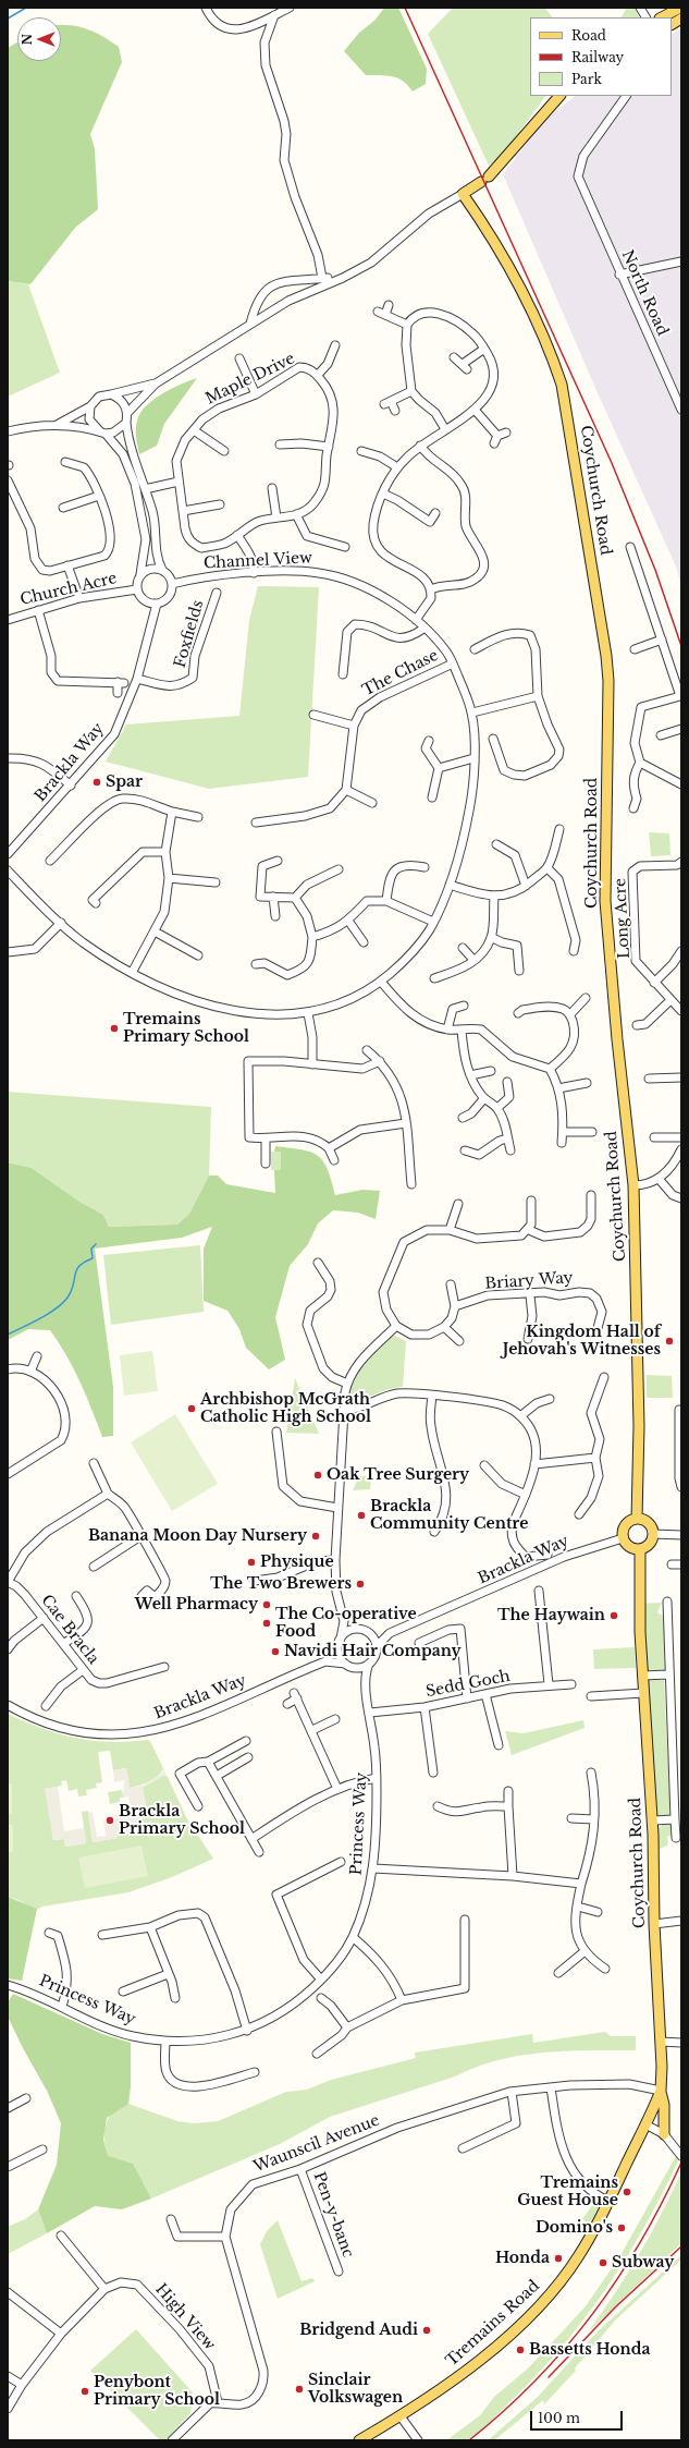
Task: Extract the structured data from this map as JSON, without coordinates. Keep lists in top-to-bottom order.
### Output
{
  "streets": {
    "main road": ["Coychurch Road", "Tremains Road"],
    "street": [
      "North Road",
      "Maple Drive",
      "Channel View",
      "Church Acre",
      "Foxfields",
      "The Chase",
      "Brackla Way",
      "Long Acre",
      "Briary Way",
      "Cae Bracla",
      "Sedd Goch",
      "Princess Way",
      "Waunscil Avenue",
      "Pen-y-banc",
      "High View"
    ]
  },
  "crossings": [
    ["Coychurch Road", "Brackla Way"],
    ["Coychurch Road", "Waunscil Avenue"],
    ["Coychurch Road", "Tremains Road"],
    ["Channel View", "Church Acre"],
    ["Channel View", "The Chase"],
    ["Channel View", "Brackla Way"],
    ["Church Acre", "Brackla Way"],
    ["Foxfields", "Brackla Way"],
    ["Brackla Way", "Princess Way"],
    ["Sedd Goch", "Princess Way"],
    ["Waunscil Avenue", "Pen-y-banc"],
    ["Waunscil Avenue", "High View"]
  ],
  "places": [
    "Spar",
    "Tremains Primary School",
    "Kingdom Hall of Jehovah's Witnesses",
    "Archbishop McGrath Catholic High School",
    "Oak Tree Surgery",
    "Brackla Community Centre",
    "Banana Moon Day Nursery",
    "Physique",
    "The Two Brewers",
    "Well Pharmacy",
    "The Haywain",
    "The Co-operative Food",
    "Navidi Hair Company",
    "Brackla Primary School",
    "Tremains Guest House",
    "Domino's",
    "Honda",
    "Subway",
    "Bridgend Audi",
    "Bassetts Honda",
    "Sinclair Volkswagen",
    "Penybont Primary School"
  ],
  "legend": ["Road", "Railway", "Park"],
  "scale_bar": "100 m",
  "north": "left"
}
